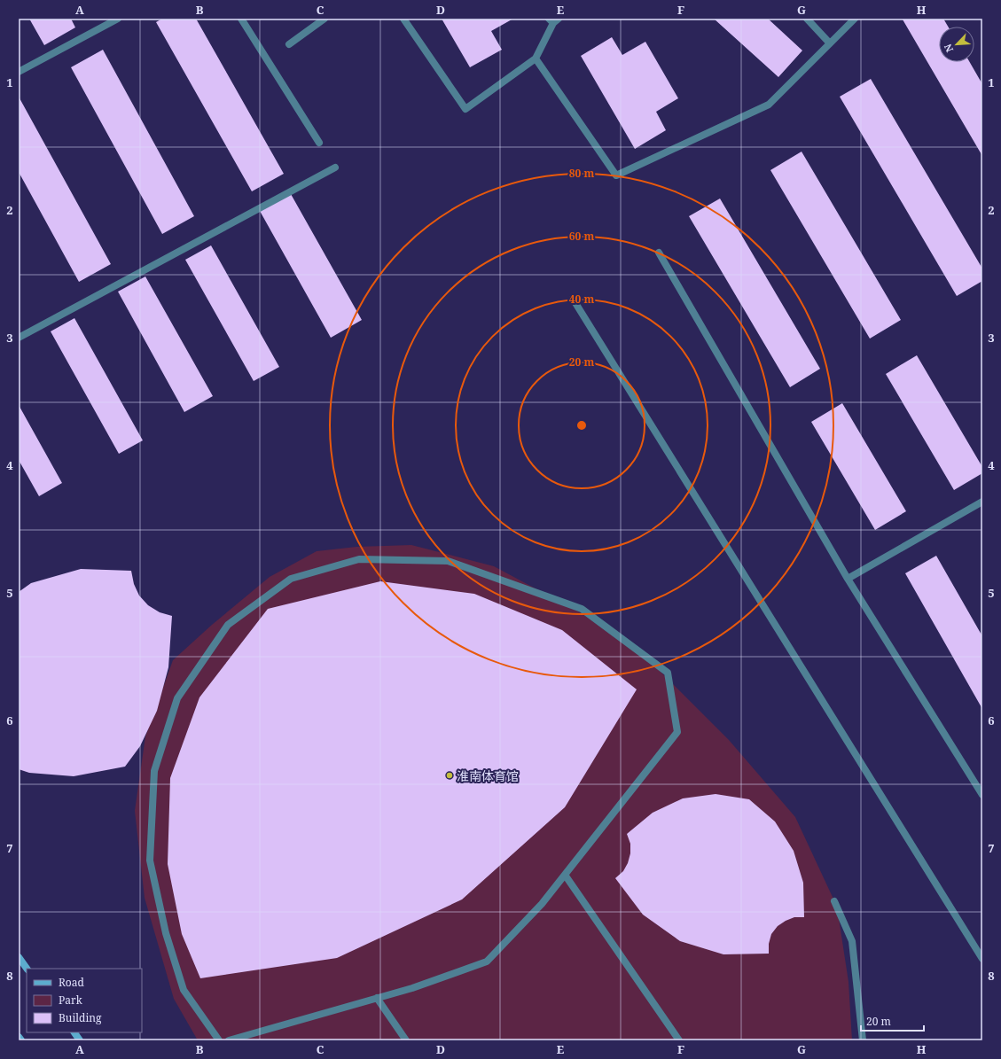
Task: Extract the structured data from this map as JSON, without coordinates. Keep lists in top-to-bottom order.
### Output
{
  "places": ["淮南体育馆"],
  "legend": ["Road", "Park", "Building"],
  "scale_bar": "20 m",
  "north": "bottom left",
  "grid": {
    "columns": [
      "A",
      "B",
      "C",
      "D",
      "E",
      "F",
      "G",
      "H"
    ],
    "rows": [
      "1",
      "2",
      "3",
      "4",
      "5",
      "6",
      "7",
      "8"
    ]
  },
  "rings": [
    "80 m",
    "60 m",
    "40 m",
    "20 m"
  ]
}
